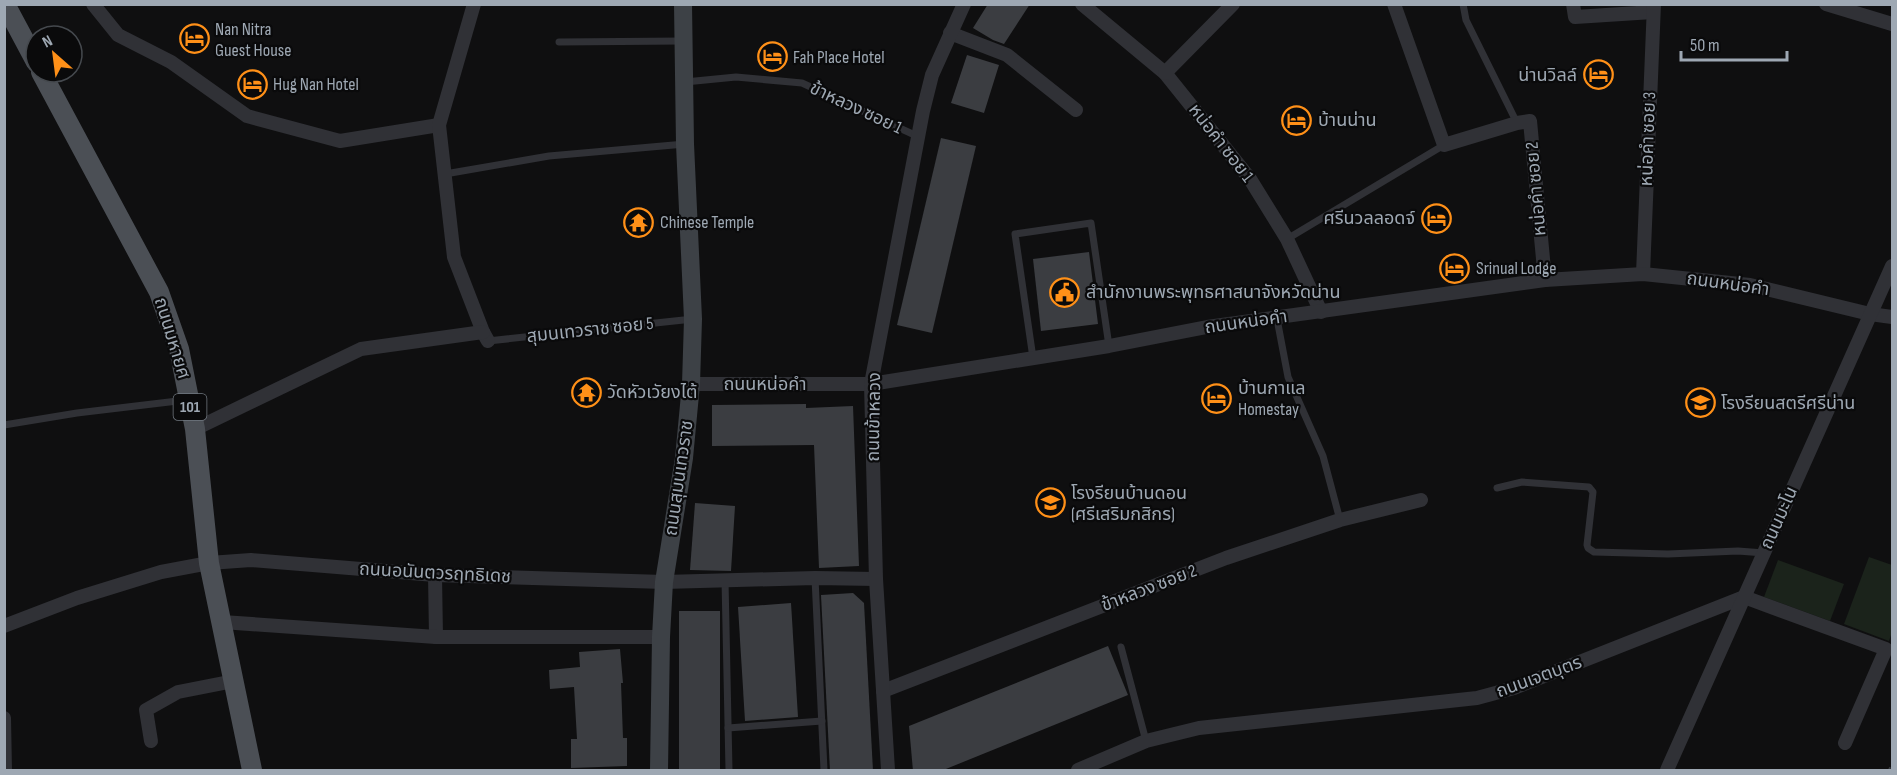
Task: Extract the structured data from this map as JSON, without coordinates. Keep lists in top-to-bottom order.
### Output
{
  "streets": {
    "main road": ["ถนนมหายศ", "101"],
    "street": [
      "หน่อคำ ซอย 3",
      "หน่อคำ ซอย 1",
      "หน่อคำ ซอย 2",
      "ถนนหน่อคำ",
      "ถนนข้าหลวง",
      "ถนนสุมนเทวราช",
      "ถนนมะโน",
      "ถนนอนันตวรฤทธิเดช",
      "ข้าหลวง ซอย 2",
      "ถนนเจตบุตร"
    ],
    "lane": ["ข้าหลวง ซอย 1", "สุมนเทวราช ซอย 5"]
  },
  "crossings": [
    ["ข้าหลวง ซอย 1", "ถนนข้าหลวง"],
    ["ข้าหลวง ซอย 1", "ถนนสุมนเทวราช"],
    ["หน่อคำ ซอย 3", "ถนนหน่อคำ"],
    ["หน่อคำ ซอย 1", "ถนนหน่อคำ"],
    ["หน่อคำ ซอย 2", "ถนนหน่อคำ"],
    ["ถนนหน่อคำ", "ถนนข้าหลวง"],
    ["ถนนหน่อคำ", "ถนนสุมนเทวราช"],
    ["ถนนหน่อคำ", "ถนนมะโน"],
    ["สุมนเทวราช ซอย 5", "ถนนสุมนเทวราช"],
    ["ถนนมหายศ", "ถนนอนันตวรฤทธิเดช"],
    ["ถนนข้าหลวง", "ถนนอนันตวรฤทธิเดช"],
    ["ถนนข้าหลวง", "ข้าหลวง ซอย 2"],
    ["ถนนสุมนเทวราช", "ถนนอนันตวรฤทธิเดช"],
    ["ถนนมะโน", "ถนนเจตบุตร"]
  ],
  "places": {
    "hotel": [
      "Nan Nitra Guest House",
      "Fah Place Hotel",
      "น่านวิลล์",
      "Hug Nan Hotel",
      "บ้านน่าน",
      "ศรีนวลลอดจ์",
      "Srinual Lodge",
      "บ้านกาแล Homestay"
    ],
    "temple": ["Chinese Temple", "วัดหัวเวัยงไต้"],
    "public building": ["สำนักงานพระพุทธศาสนาจังหวัดน่าน"],
    "school or university": ["โรงรียนสตรีศรีน่าน", "โรงรียนบ้านดอน (ศรีเสริมกสิกร)"]
  },
  "scale_bar": "50 m",
  "north": "top left"
}
